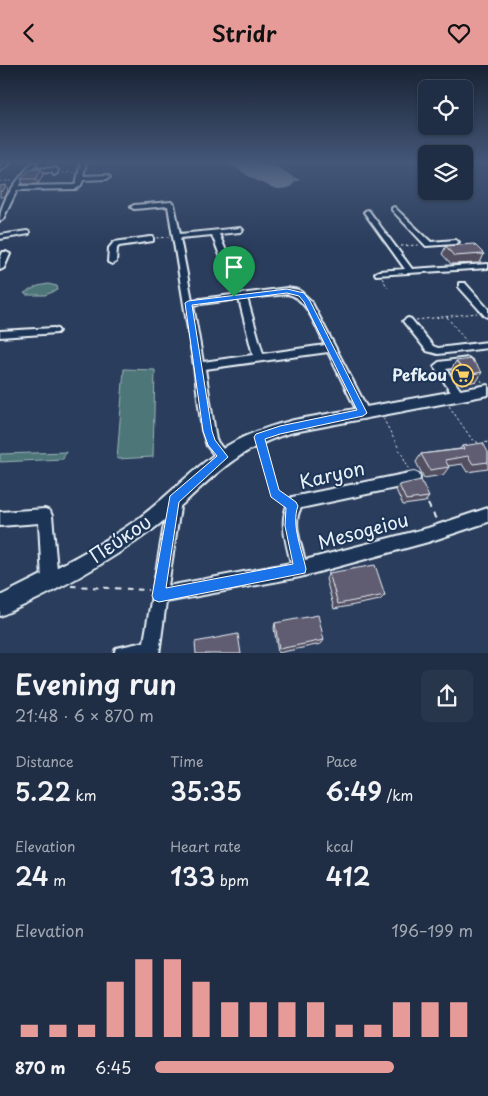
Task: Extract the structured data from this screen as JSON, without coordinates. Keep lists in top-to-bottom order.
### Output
{
  "streets": {
    "main road": ["Πεύκου"],
    "street": ["Karyon", "Mesogeiou"]
  },
  "crossings": [
    ["Karyon", "Mesogeiou"]
  ],
  "places": {
    "supermarket": ["Pefkou"]
  },
  "page": {
    "header": "Stridr",
    "heading": ["Evening run", "21:48 · 6 × 870 m"],
    "stats": [
      ["Distance", "5.22 km"],
      ["Time", "35:35"],
      ["Pace", "6:49 /km"],
      ["Elevation", "24 m"],
      ["Heart rate", "133 bpm"],
      ["kcal", "412"]
    ],
    "chart": ["Elevation", "196–199 m"],
    "list": [
      {
        "name": "870 m",
        "note": "6:45"
      }
    ]
  }
}
